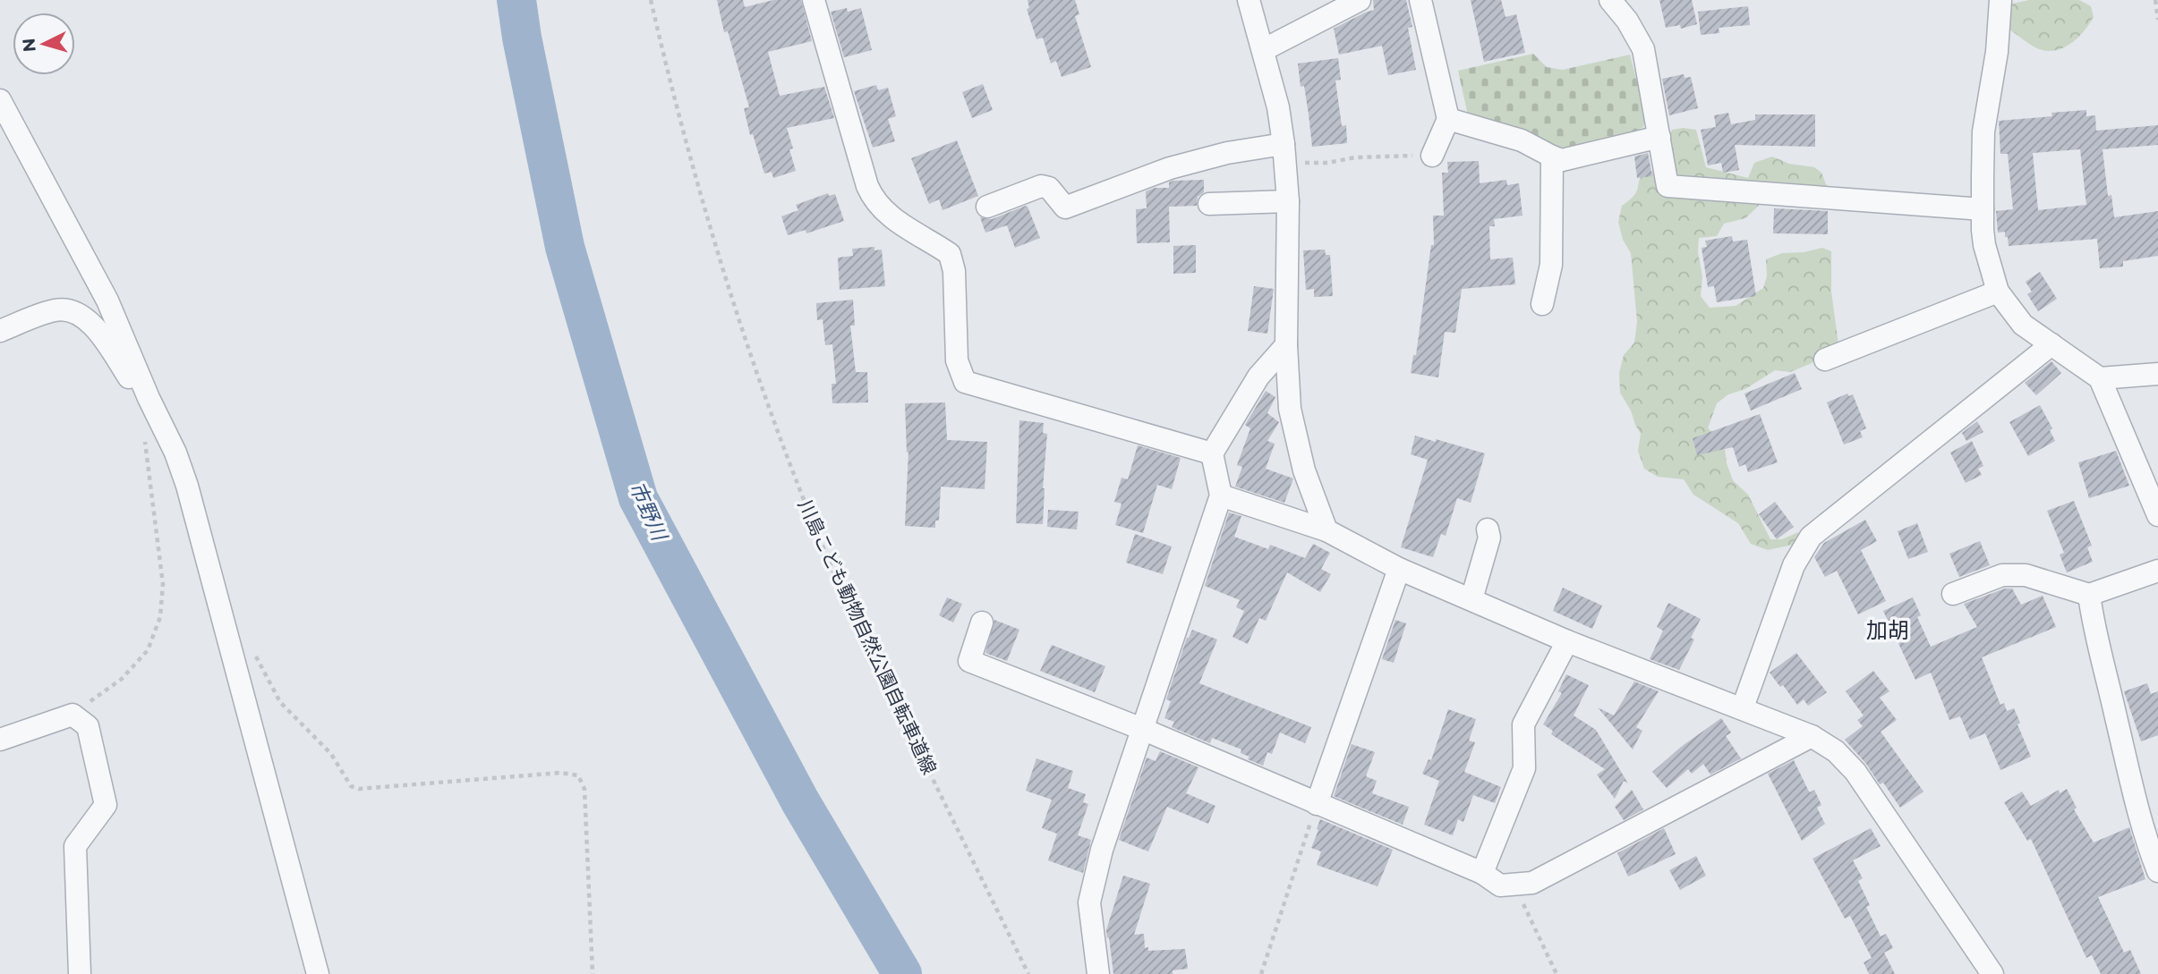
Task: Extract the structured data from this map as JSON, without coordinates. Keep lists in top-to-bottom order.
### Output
{
  "streets": {
    "path": ["川島こども動物自然公園自転車道線"]
  },
  "districts": ["加胡"],
  "water": ["市野川"],
  "north": "left"
}
